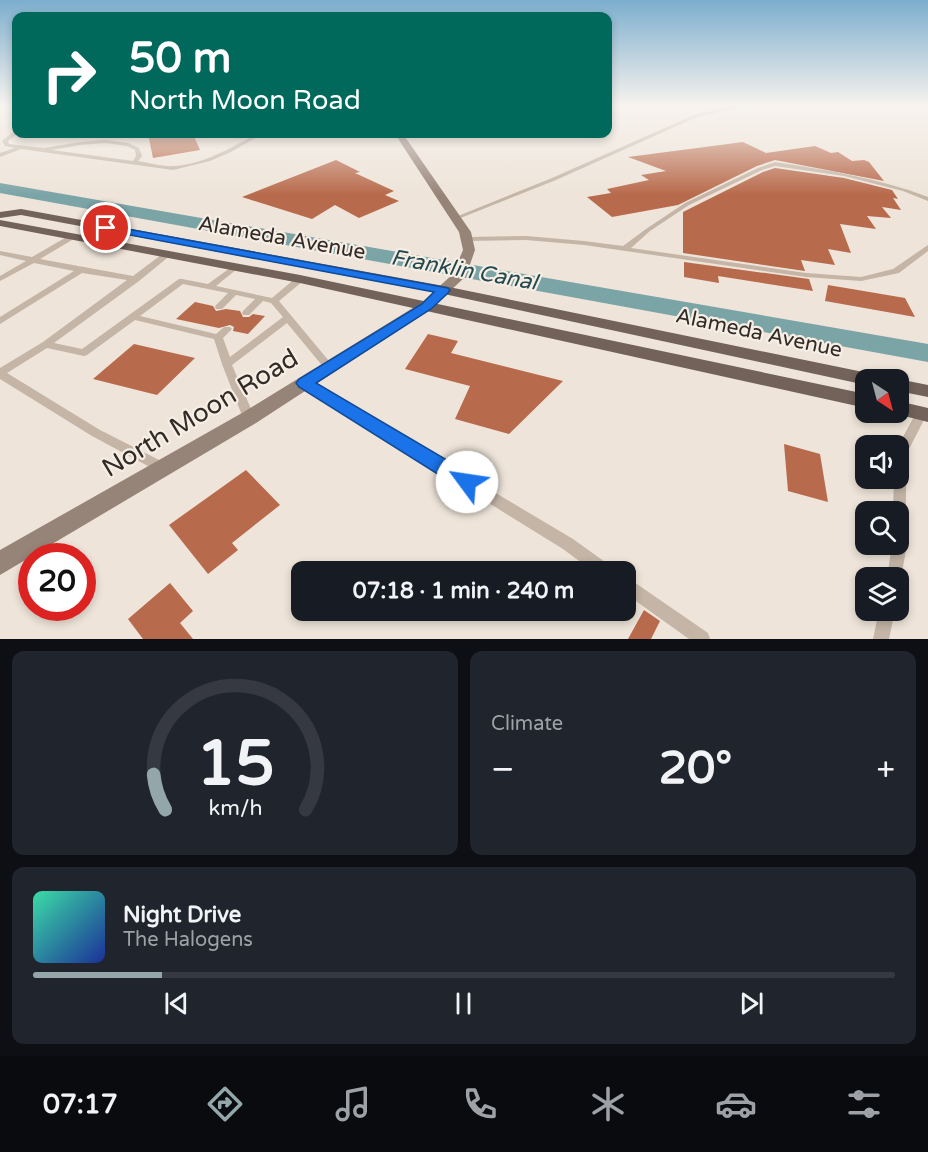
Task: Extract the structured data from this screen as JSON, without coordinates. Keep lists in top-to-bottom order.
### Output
{
  "streets": {
    "main road": ["Alameda Avenue"],
    "street": ["North Moon Road"]
  },
  "crossings": [
    ["Alameda Avenue", "North Moon Road"]
  ],
  "water": ["Franklin Canal"],
  "north": "bottom right",
  "page": {
    "turn": ["50 m", "North Moon Road"],
    "limit": "20",
    "trip": "07:18 · 1 min · 240 m",
    "tile": "Climate",
    "heat": ["−", "20°", "+"],
    "song": ["Night Drive", "The Halogens"],
    "tabs": "07:17",
    "gauge": ["15", "km/h"]
  }
}
